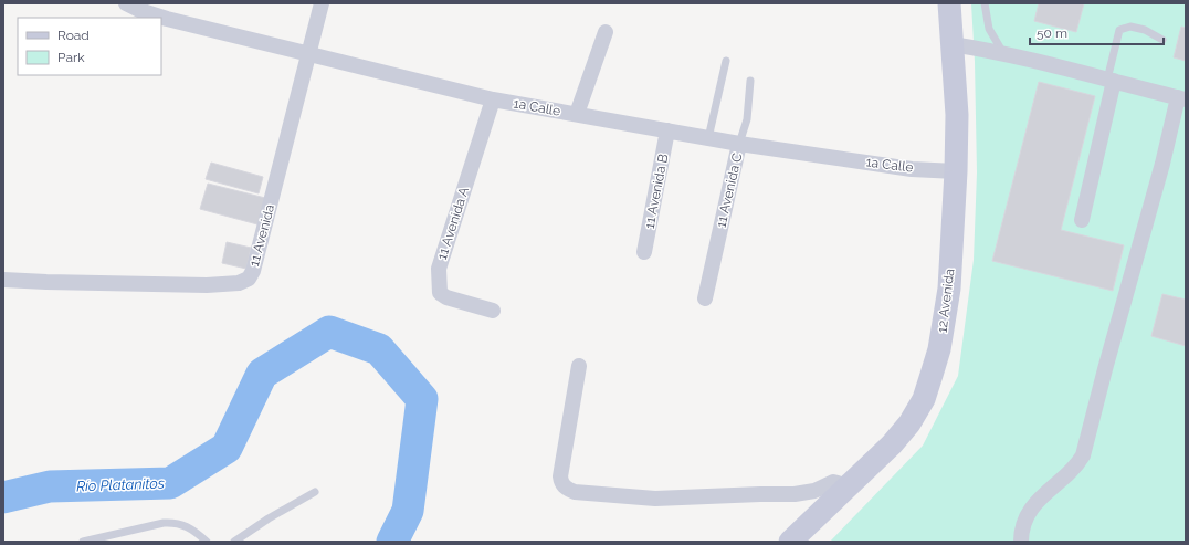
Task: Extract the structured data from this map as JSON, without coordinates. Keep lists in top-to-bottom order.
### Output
{
  "streets": {
    "main road": ["12 Avenida"],
    "street": [
      "1a Calle",
      "11 Avenida C",
      "11 Avenida B",
      "11 Avenida A",
      "11 Avenida"
    ]
  },
  "crossings": [
    ["1a Calle", "11 Avenida C"],
    ["1a Calle", "11 Avenida B"],
    ["1a Calle", "11 Avenida A"],
    ["1a Calle", "11 Avenida"],
    ["1a Calle", "12 Avenida"]
  ],
  "water": ["Río Platanitos"],
  "legend": ["Road", "Park"],
  "scale_bar": "50 m"
}
